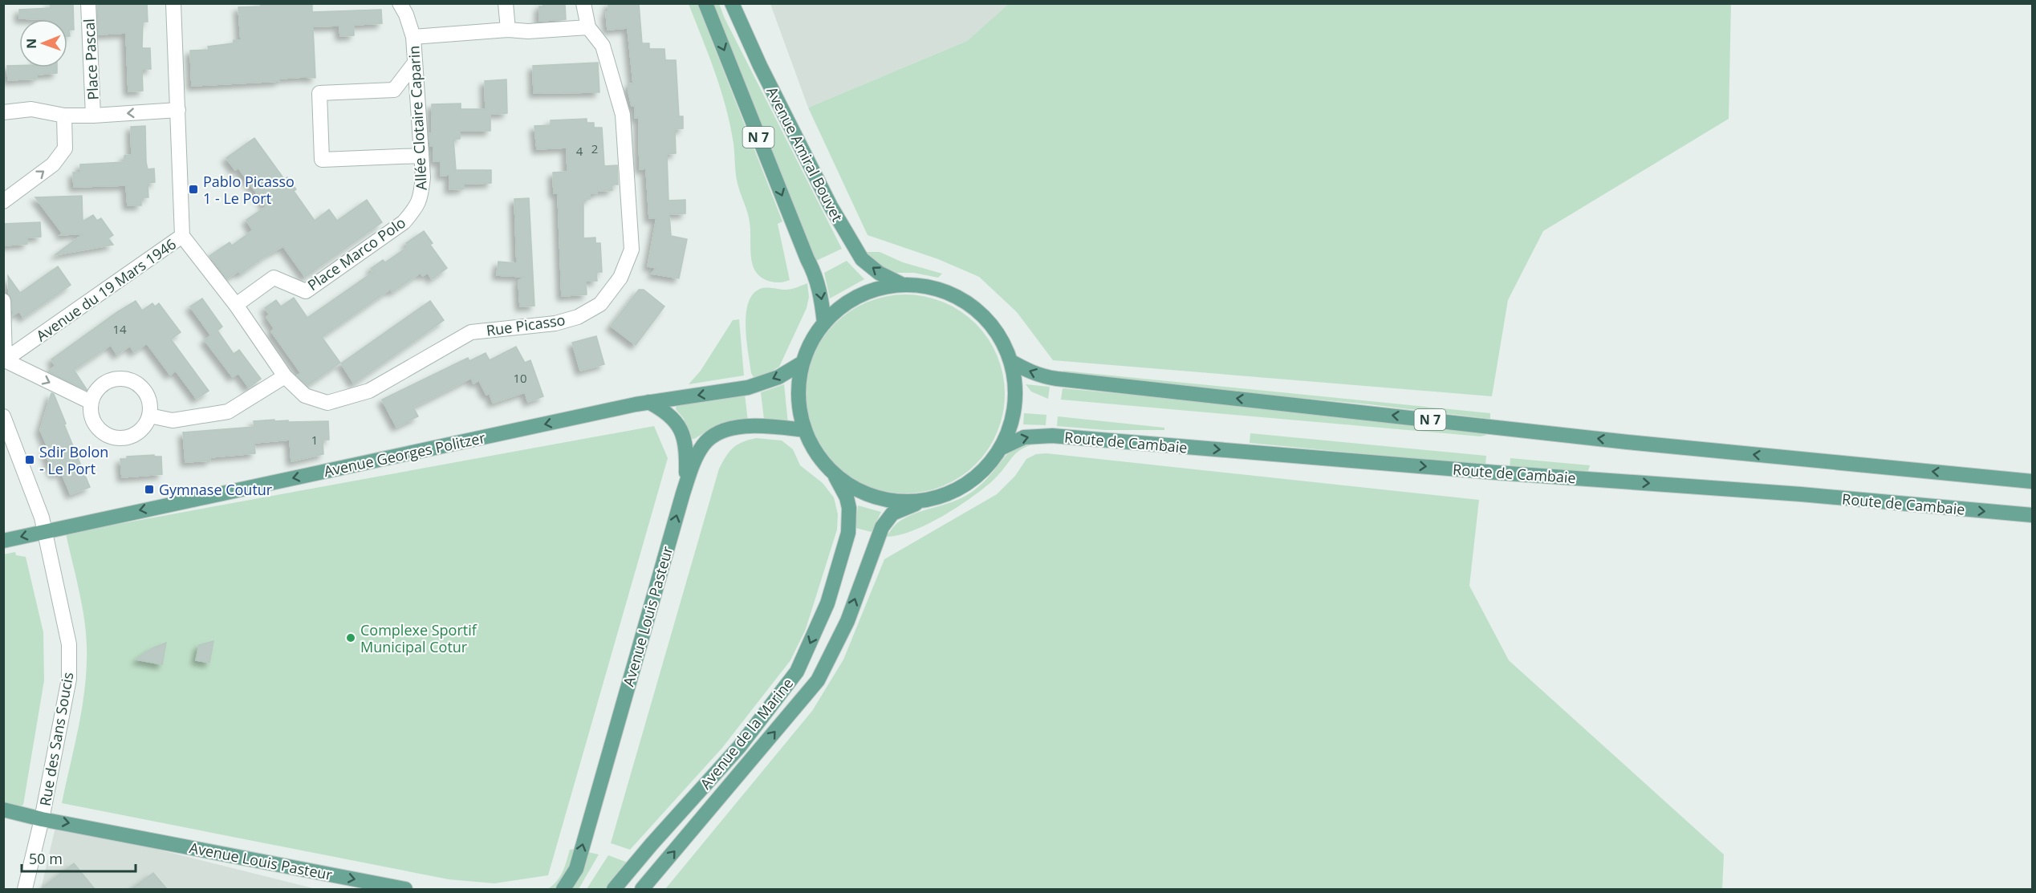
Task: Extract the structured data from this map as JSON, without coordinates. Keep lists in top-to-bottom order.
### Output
{
  "streets": {
    "main road": [
      "N 7",
      "Avenue Amiral Bouvet",
      "Route de Cambaie",
      "Avenue Georges Politzer",
      "Avenue Louis Pasteur",
      "Avenue de la Marine"
    ],
    "street": [
      "Place Pascal",
      "Allée Clotaire Caparin",
      "Place Marco Polo",
      "Avenue du 19 Mars 1946",
      "Rue Picasso",
      "Rue des Sans Soucis"
    ]
  },
  "crossings": [
    ["Allée Clotaire Caparin", "Place Marco Polo"],
    ["Place Marco Polo", "Rue Picasso"],
    ["Avenue du 19 Mars 1946", "Rue Picasso"],
    ["Avenue Georges Politzer", "Rue des Sans Soucis"],
    ["Avenue Louis Pasteur", "Rue des Sans Soucis"]
  ],
  "one_way": ["Avenue Georges Politzer"],
  "places": {
    "transit": ["Pablo Picasso 1 - Le Port", "Sdir Bolon - Le Port", "Gymnase Coutur"],
    "other": ["Complexe Sportif Municipal Cotur"]
  },
  "house_numbers": [
    "2",
    "4",
    "14",
    "10",
    "1"
  ],
  "scale_bar": "50 m",
  "north": "left"
}
